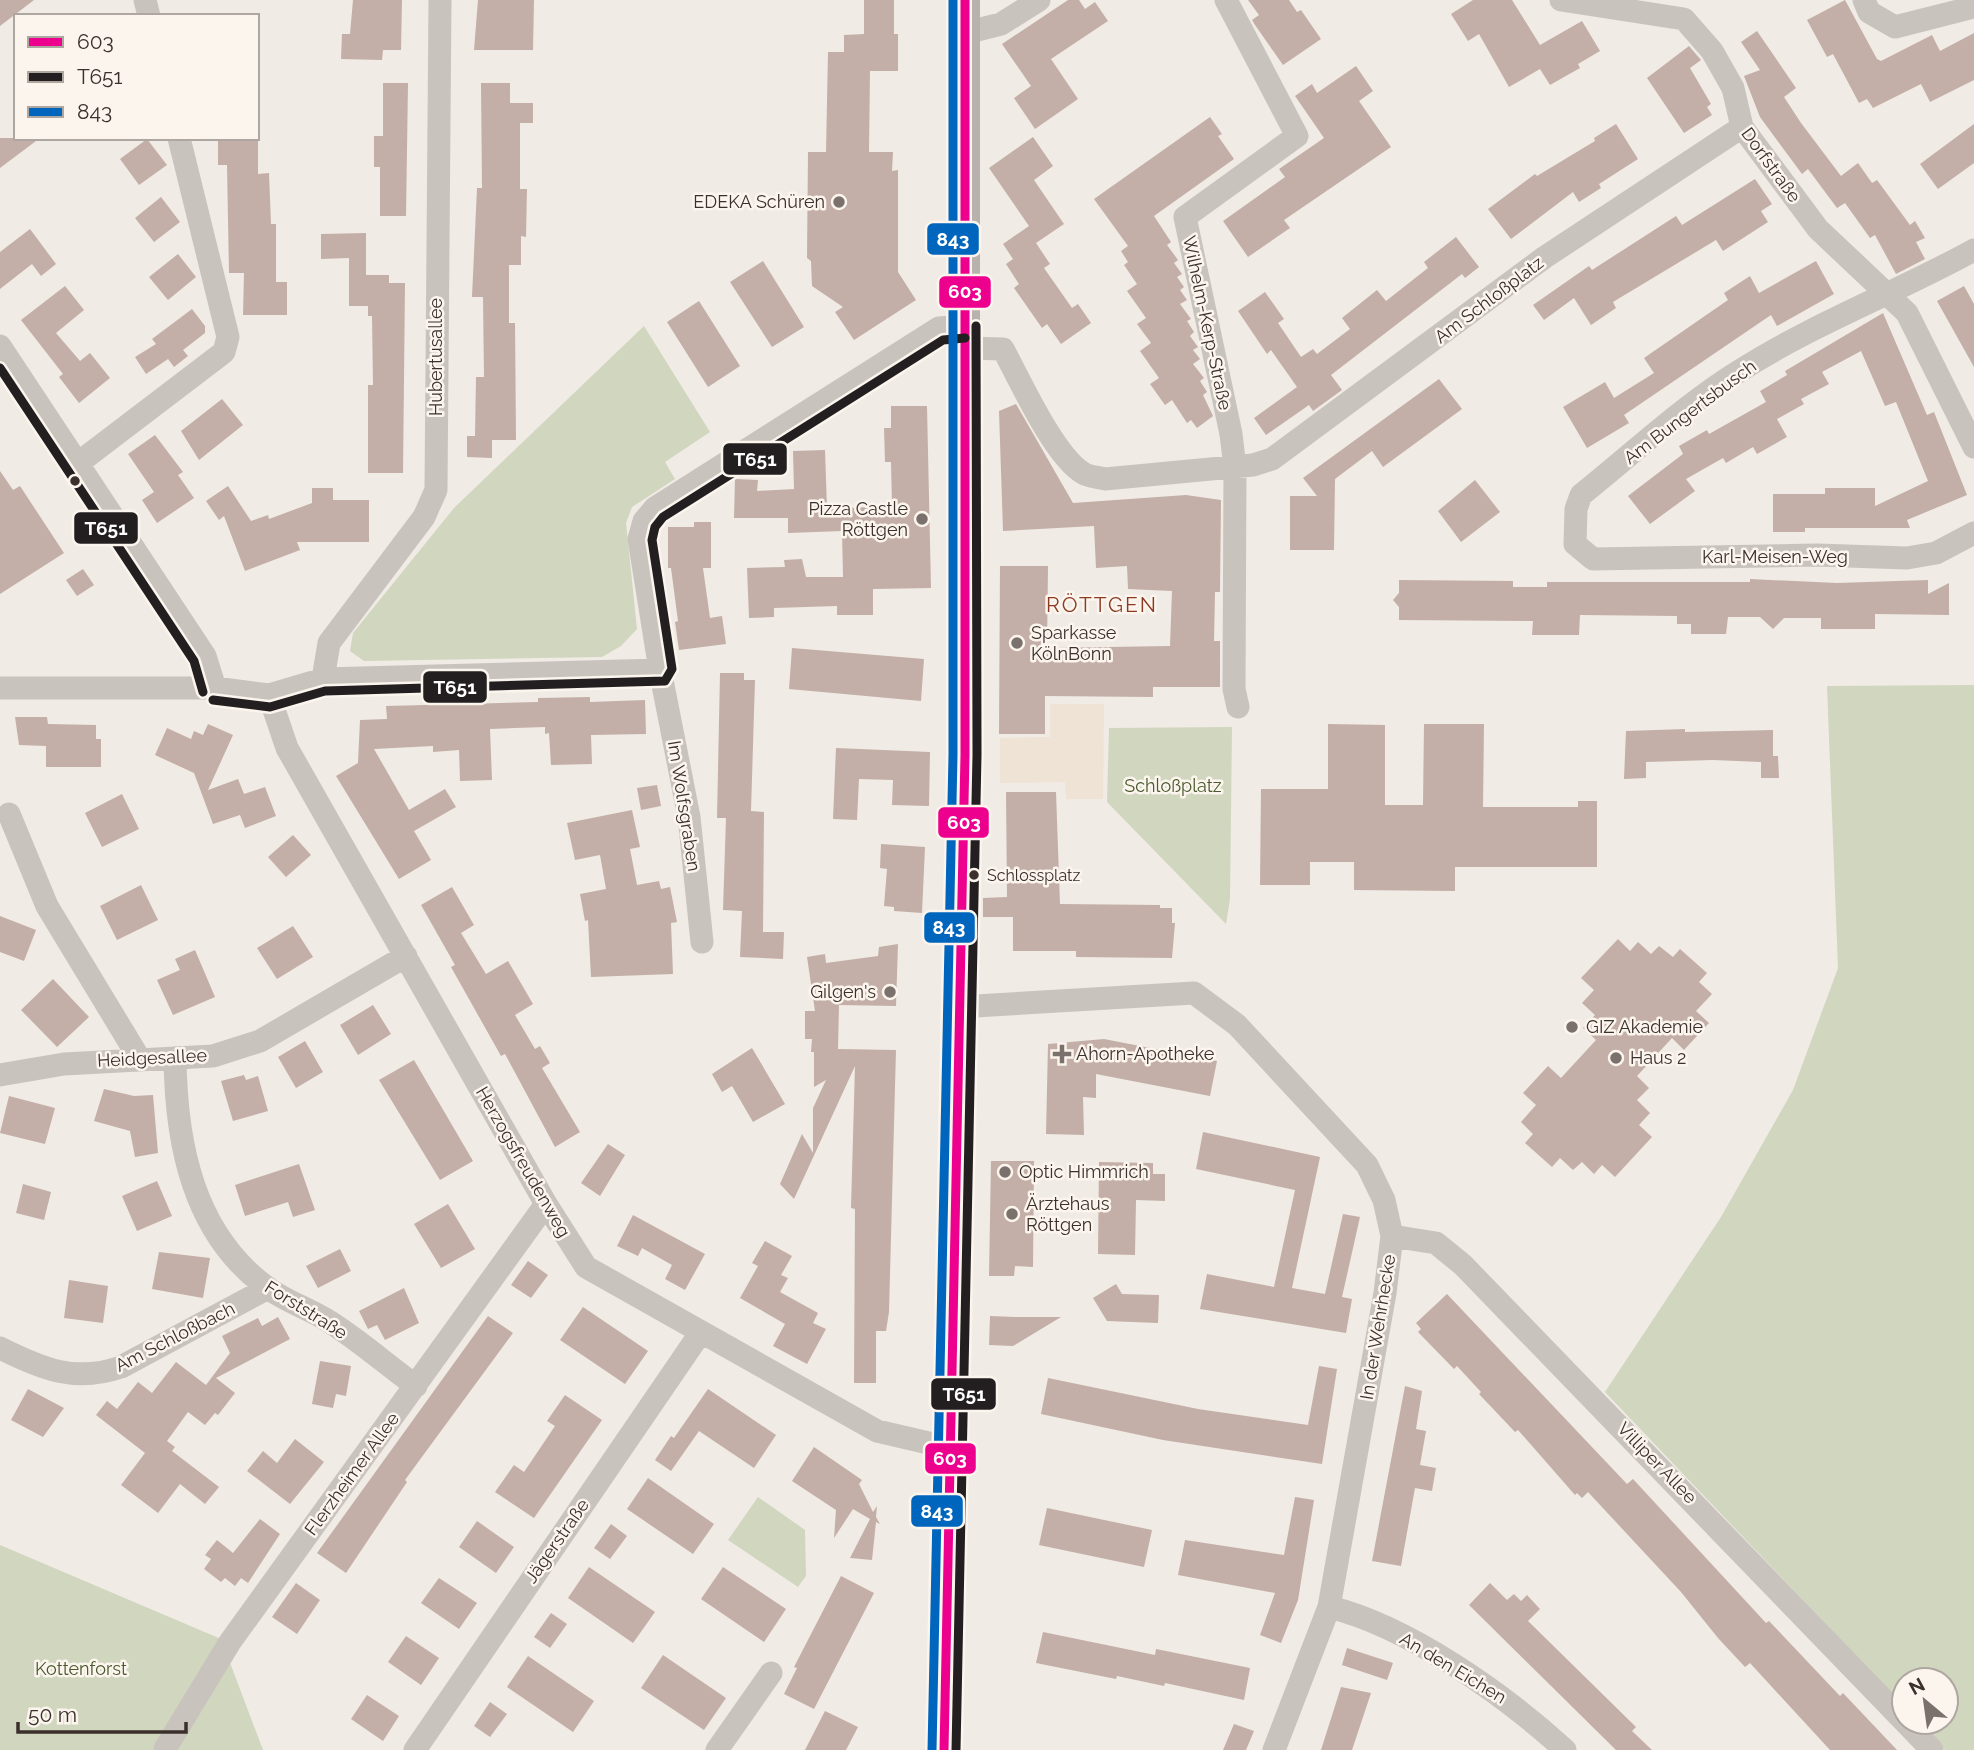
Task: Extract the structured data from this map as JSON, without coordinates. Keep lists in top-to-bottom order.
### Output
{
  "streets": {
    "street": [
      "Dorfstraße",
      "Am Schloßplatz",
      "Wilhelm-Kerp-Straße",
      "Hubertusallee",
      "Am Bungertsbusch",
      "Karl-Meisen-Weg",
      "Im Wolfsgraben",
      "Heidgesallee",
      "Herzogsfreudenweg",
      "Forststraße",
      "In der Wehrhecke",
      "Am Schloßbach",
      "Villiper Allee",
      "Flerzheimer Allee",
      "Jägerstraße",
      "An den Eichen"
    ]
  },
  "crossings": [
    ["Dorfstraße", "Am Schloßplatz"],
    ["Dorfstraße", "Am Bungertsbusch"],
    ["Am Schloßplatz", "Wilhelm-Kerp-Straße"],
    ["Am Schloßplatz", "Im Wolfsgraben"],
    ["Am Bungertsbusch", "Karl-Meisen-Weg"],
    ["Heidgesallee", "Herzogsfreudenweg"],
    ["Heidgesallee", "Forststraße"],
    ["Herzogsfreudenweg", "Flerzheimer Allee"],
    ["Herzogsfreudenweg", "Jägerstraße"],
    ["Forststraße", "Am Schloßbach"],
    ["Forststraße", "Flerzheimer Allee"],
    ["In der Wehrhecke", "Villiper Allee"],
    ["In der Wehrhecke", "An den Eichen"]
  ],
  "districts": ["RÖTTGEN"],
  "parks": ["Schloßplatz", "Kottenforst"],
  "places": {
    "other": [
      "EDEKA Schüren",
      "Pizza Castle Röttgen",
      "Sparkasse KölnBonn",
      "Schlossplatz",
      "Gilgen's",
      "GIZ Akademie",
      "Haus 2",
      "Optic Himmrich",
      "Ärztehaus Röttgen"
    ],
    "health": ["Ahorn-Apotheke"]
  },
  "lines": ["transit line 603", "transit line 843", "transit line T651"],
  "legend": ["603", "T651", "843"],
  "scale_bar": "50 m",
  "north": "top left"
}
